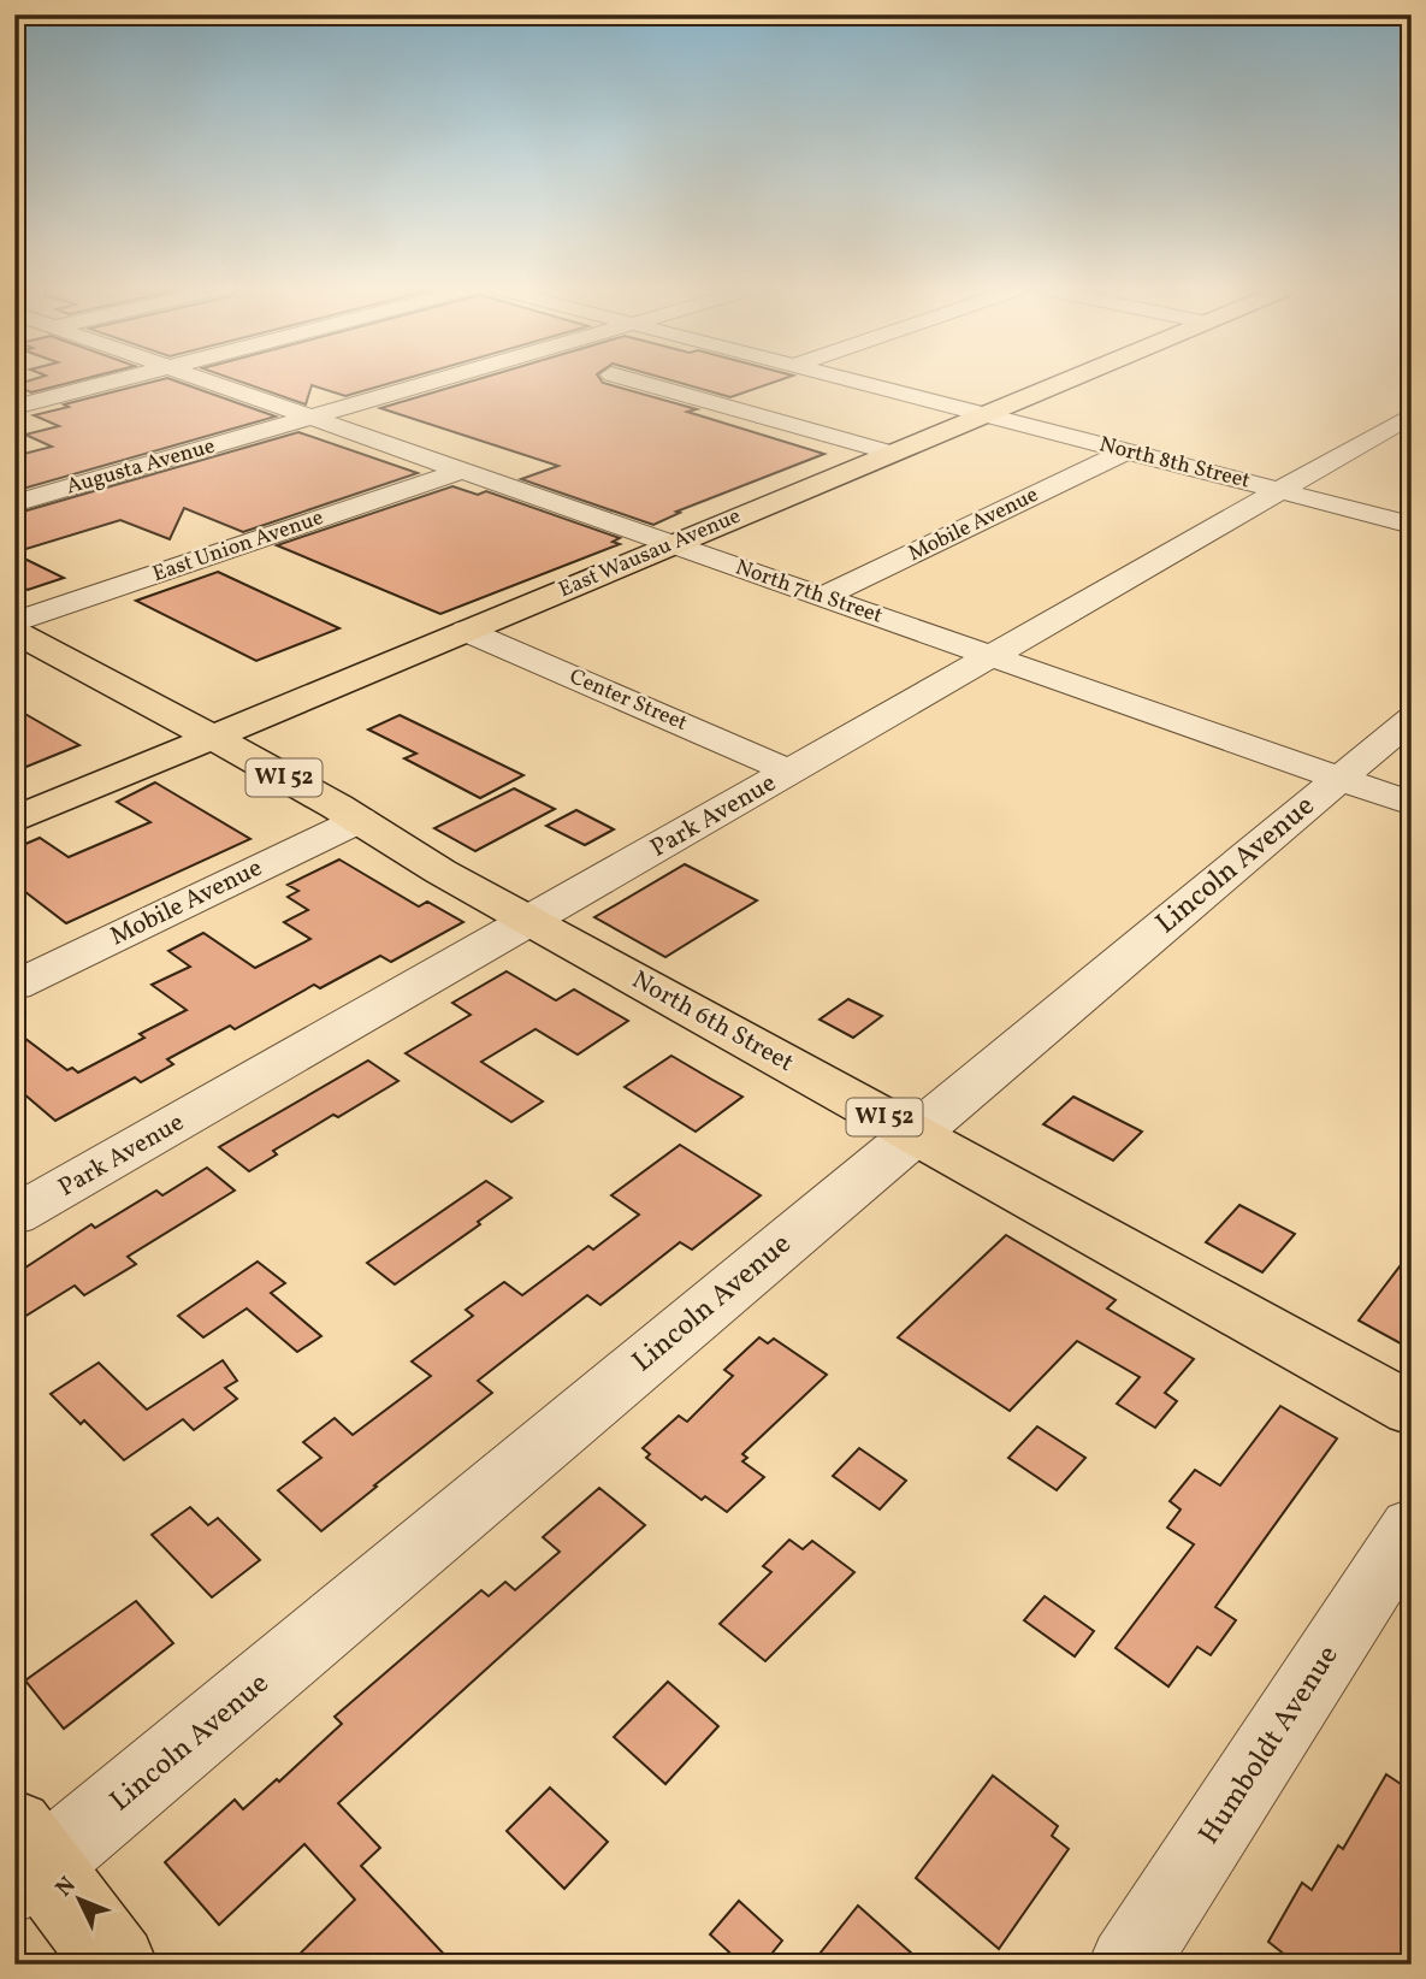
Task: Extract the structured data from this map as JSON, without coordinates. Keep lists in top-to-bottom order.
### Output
{
  "streets": {
    "main road": ["East Wausau Avenue", "WI 52", "North 6th Street"],
    "street": [
      "North 8th Street",
      "Augusta Avenue",
      "Mobile Avenue",
      "East Union Avenue",
      "North 7th Street",
      "Center Street",
      "Park Avenue",
      "Lincoln Avenue",
      "Humboldt Avenue"
    ]
  },
  "crossings": [
    ["North 8th Street", "Mobile Avenue"],
    ["North 8th Street", "East Wausau Avenue"],
    ["North 8th Street", "Park Avenue"],
    ["Augusta Avenue", "North 7th Street"],
    ["Mobile Avenue", "North 7th Street"],
    ["Mobile Avenue", "North 6th Street"],
    ["East Union Avenue", "North 7th Street"],
    ["East Wausau Avenue", "North 7th Street"],
    ["East Wausau Avenue", "Center Street"],
    ["East Wausau Avenue", "North 6th Street"],
    ["North 7th Street", "Park Avenue"],
    ["North 7th Street", "Lincoln Avenue"],
    ["Center Street", "Park Avenue"],
    ["Park Avenue", "North 6th Street"],
    ["Lincoln Avenue", "North 6th Street"]
  ],
  "north": "top left"
}
